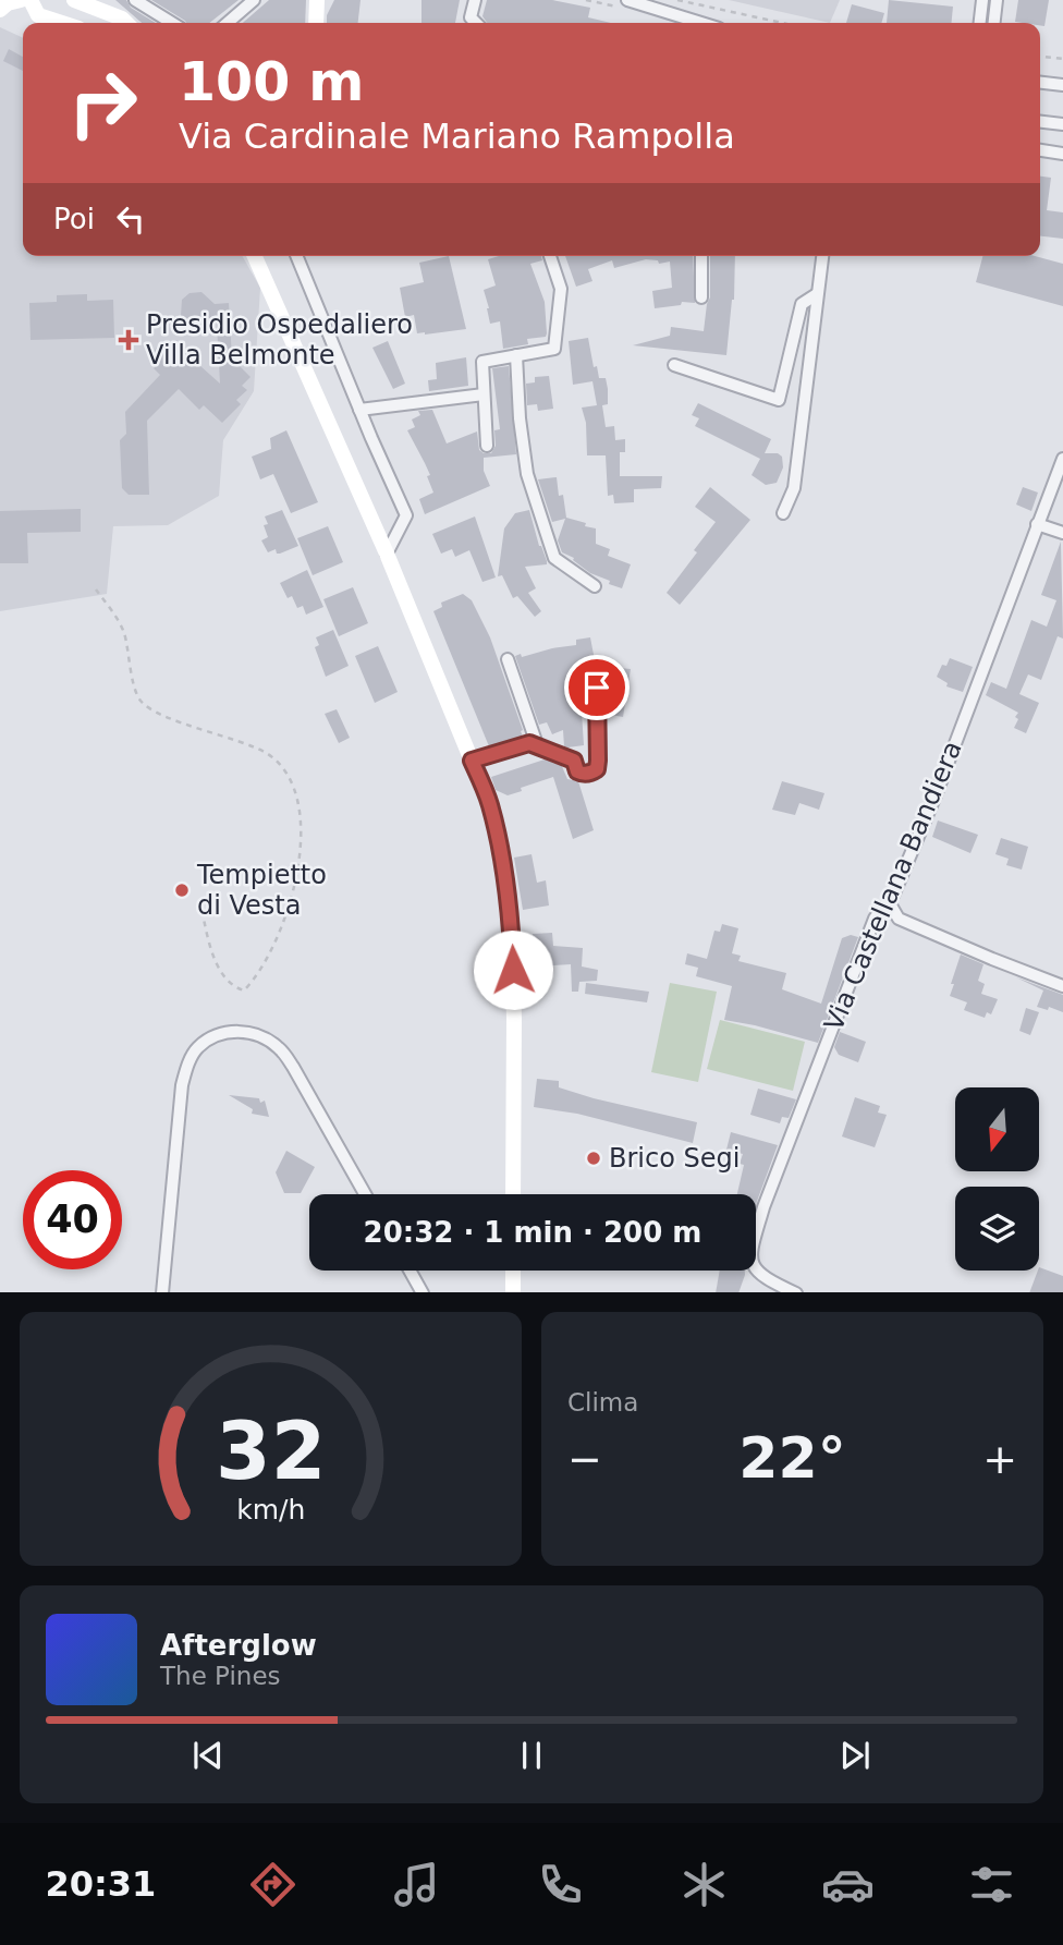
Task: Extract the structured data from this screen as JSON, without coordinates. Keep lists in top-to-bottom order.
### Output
{
  "streets": {
    "street": ["Via Castellana Bandiera"]
  },
  "places": {
    "health": ["Presidio Ospedaliero Villa Belmonte"],
    "other": ["Tempietto di Vesta", "Brico Segi"]
  },
  "north": "bottom",
  "page": {
    "turn": ["100 m", "Via Cardinale Mariano Rampolla"],
    "then": "Poi",
    "limit": "40",
    "trip": "20:32 · 1 min · 200 m",
    "tile": "Clima",
    "heat": ["−", "22°", "+"],
    "song": ["Afterglow", "The Pines"],
    "tabs": "20:31",
    "gauge": ["32", "km/h"]
  }
}
